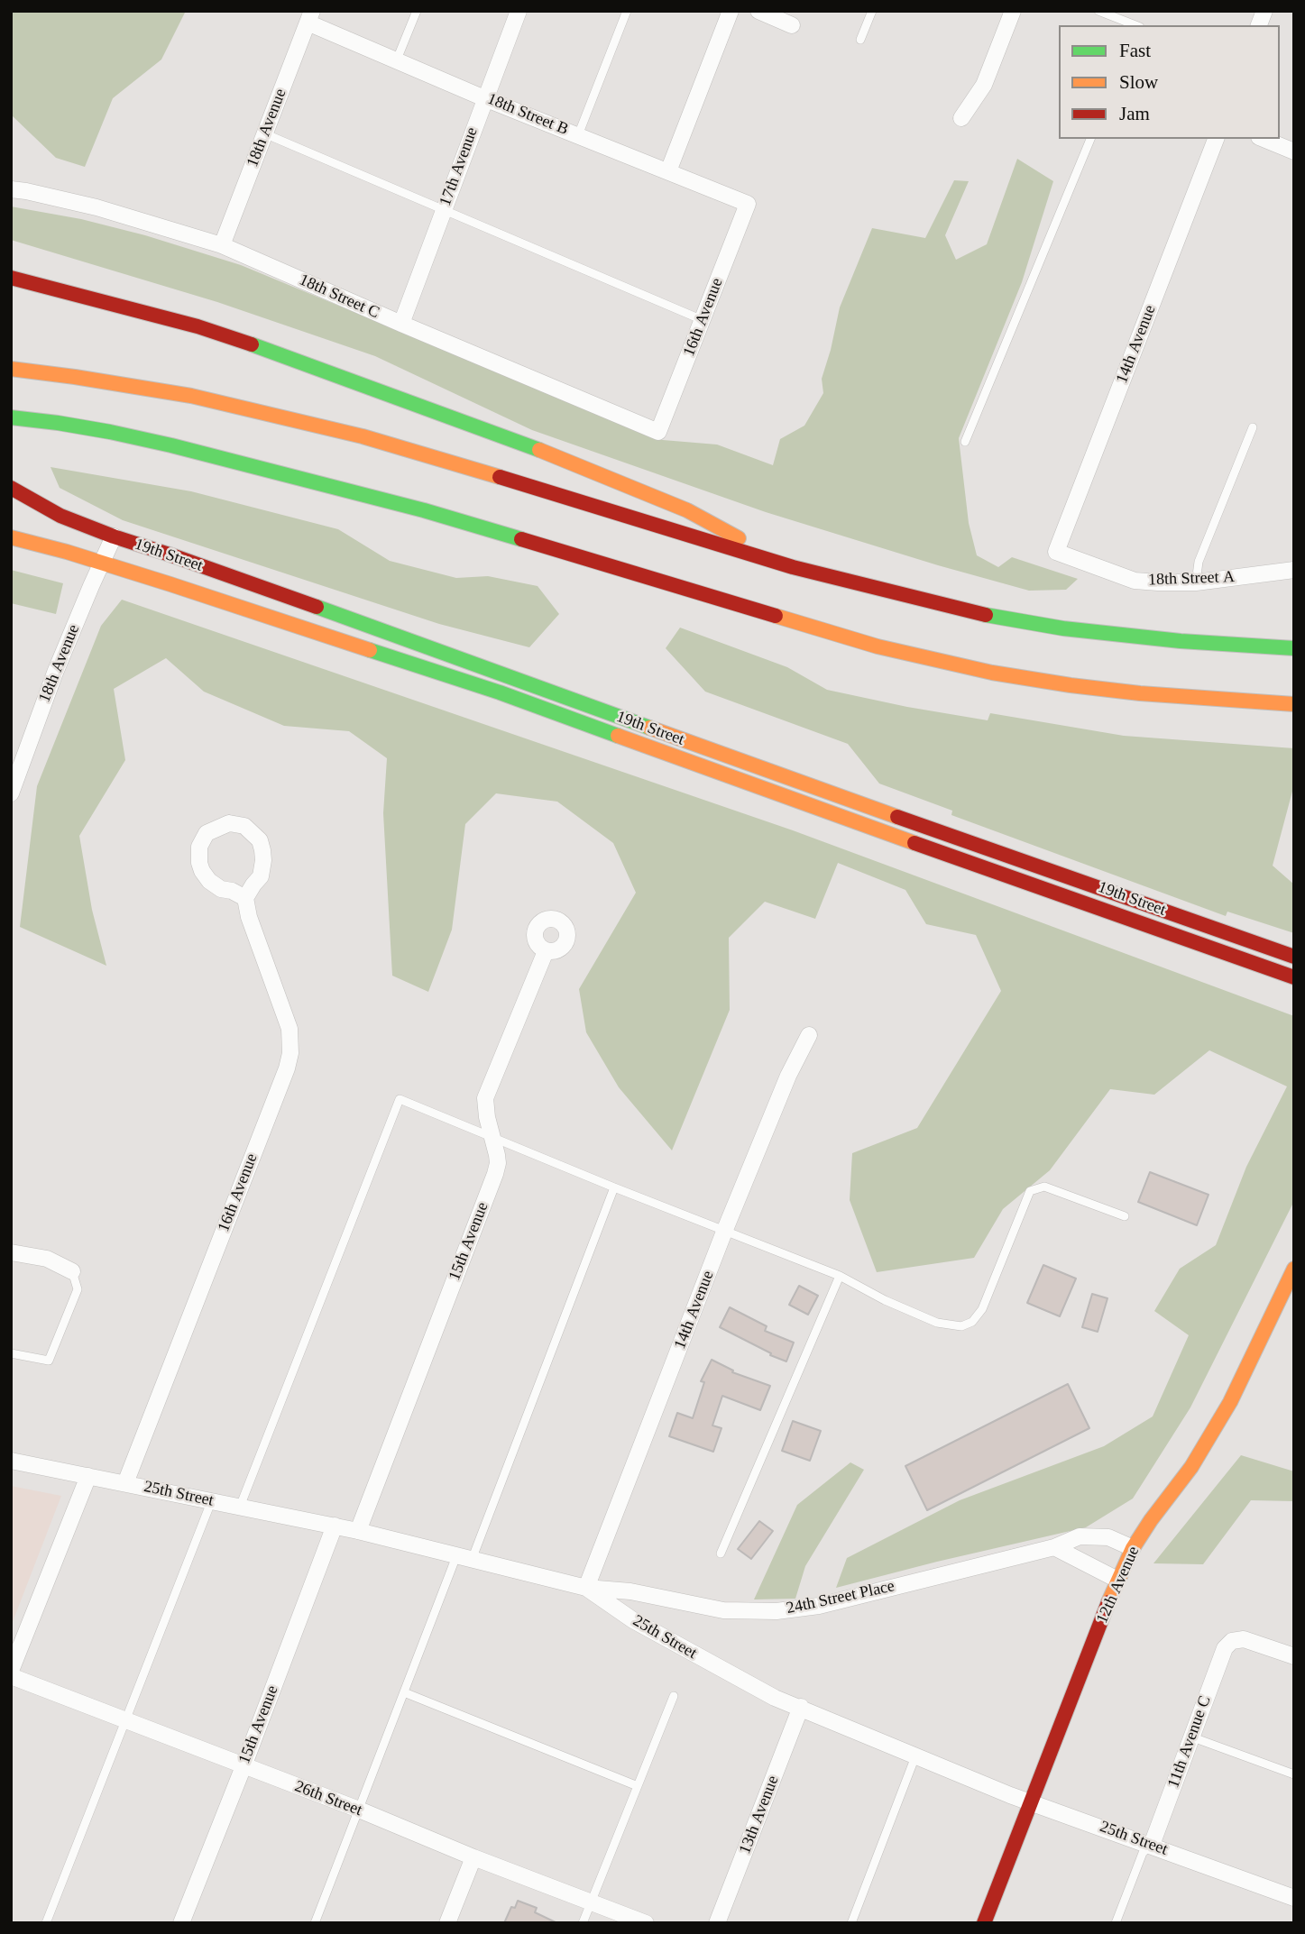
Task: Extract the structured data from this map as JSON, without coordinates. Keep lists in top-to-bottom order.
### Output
{
  "streets": {
    "main road": ["19th Street", "12th Avenue"],
    "street": [
      "18th Street B",
      "18th Avenue",
      "17th Avenue",
      "18th Street C",
      "16th Avenue",
      "14th Avenue",
      "18th Street A",
      "15th Avenue",
      "25th Street",
      "24th Street Place",
      "11th Avenue C",
      "26th Street",
      "13th Avenue"
    ]
  },
  "crossings": [
    ["18th Street B", "18th Avenue"],
    ["18th Street B", "17th Avenue"],
    ["18th Street B", "16th Avenue"],
    ["18th Avenue", "18th Street C"],
    ["18th Avenue", "19th Street"],
    ["17th Avenue", "18th Street C"],
    ["18th Street C", "16th Avenue"],
    ["16th Avenue", "25th Street"],
    ["14th Avenue", "18th Street A"],
    ["14th Avenue", "25th Street"],
    ["14th Avenue", "24th Street Place"],
    ["15th Avenue", "25th Street"],
    ["15th Avenue", "26th Street"],
    ["25th Street", "12th Avenue"],
    ["25th Street", "24th Street Place"],
    ["25th Street", "11th Avenue C"],
    ["25th Street", "13th Avenue"],
    ["12th Avenue", "24th Street Place"]
  ],
  "legend": ["Fast", "Slow", "Jam"]
}
